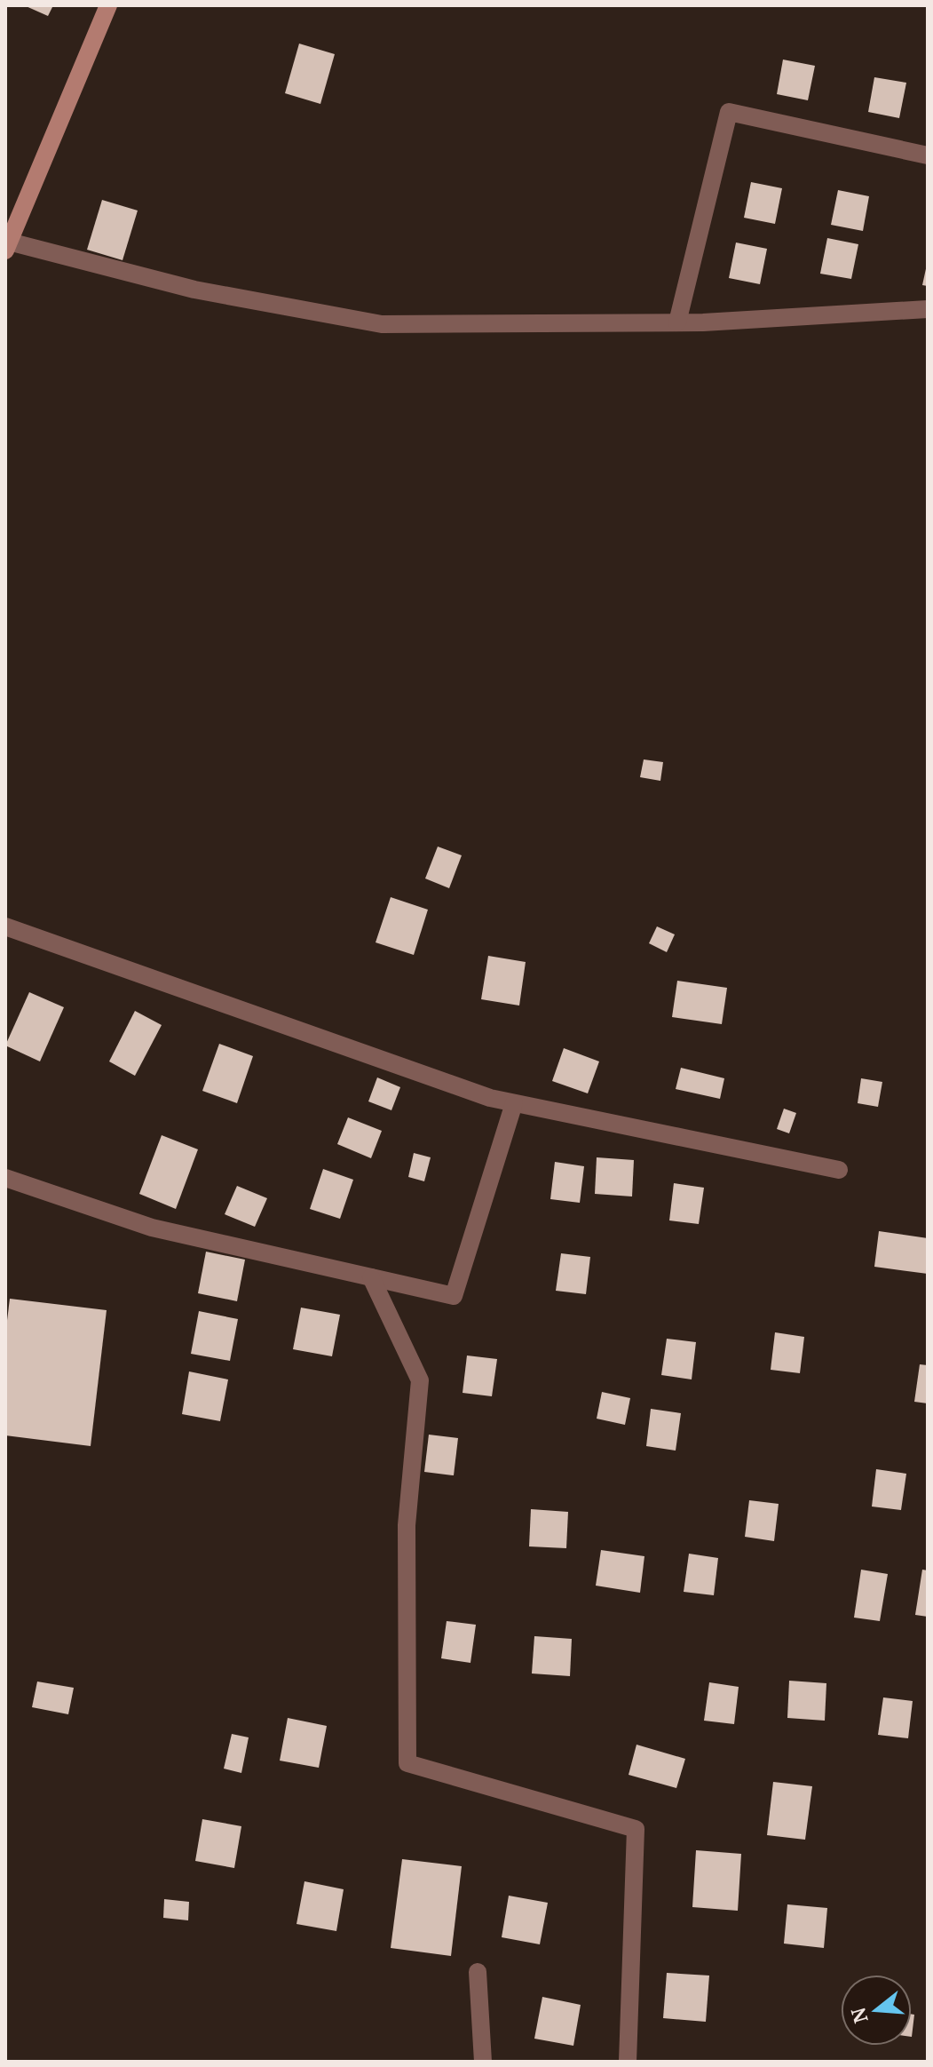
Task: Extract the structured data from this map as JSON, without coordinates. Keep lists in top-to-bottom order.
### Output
{
  "north": "left"
}
